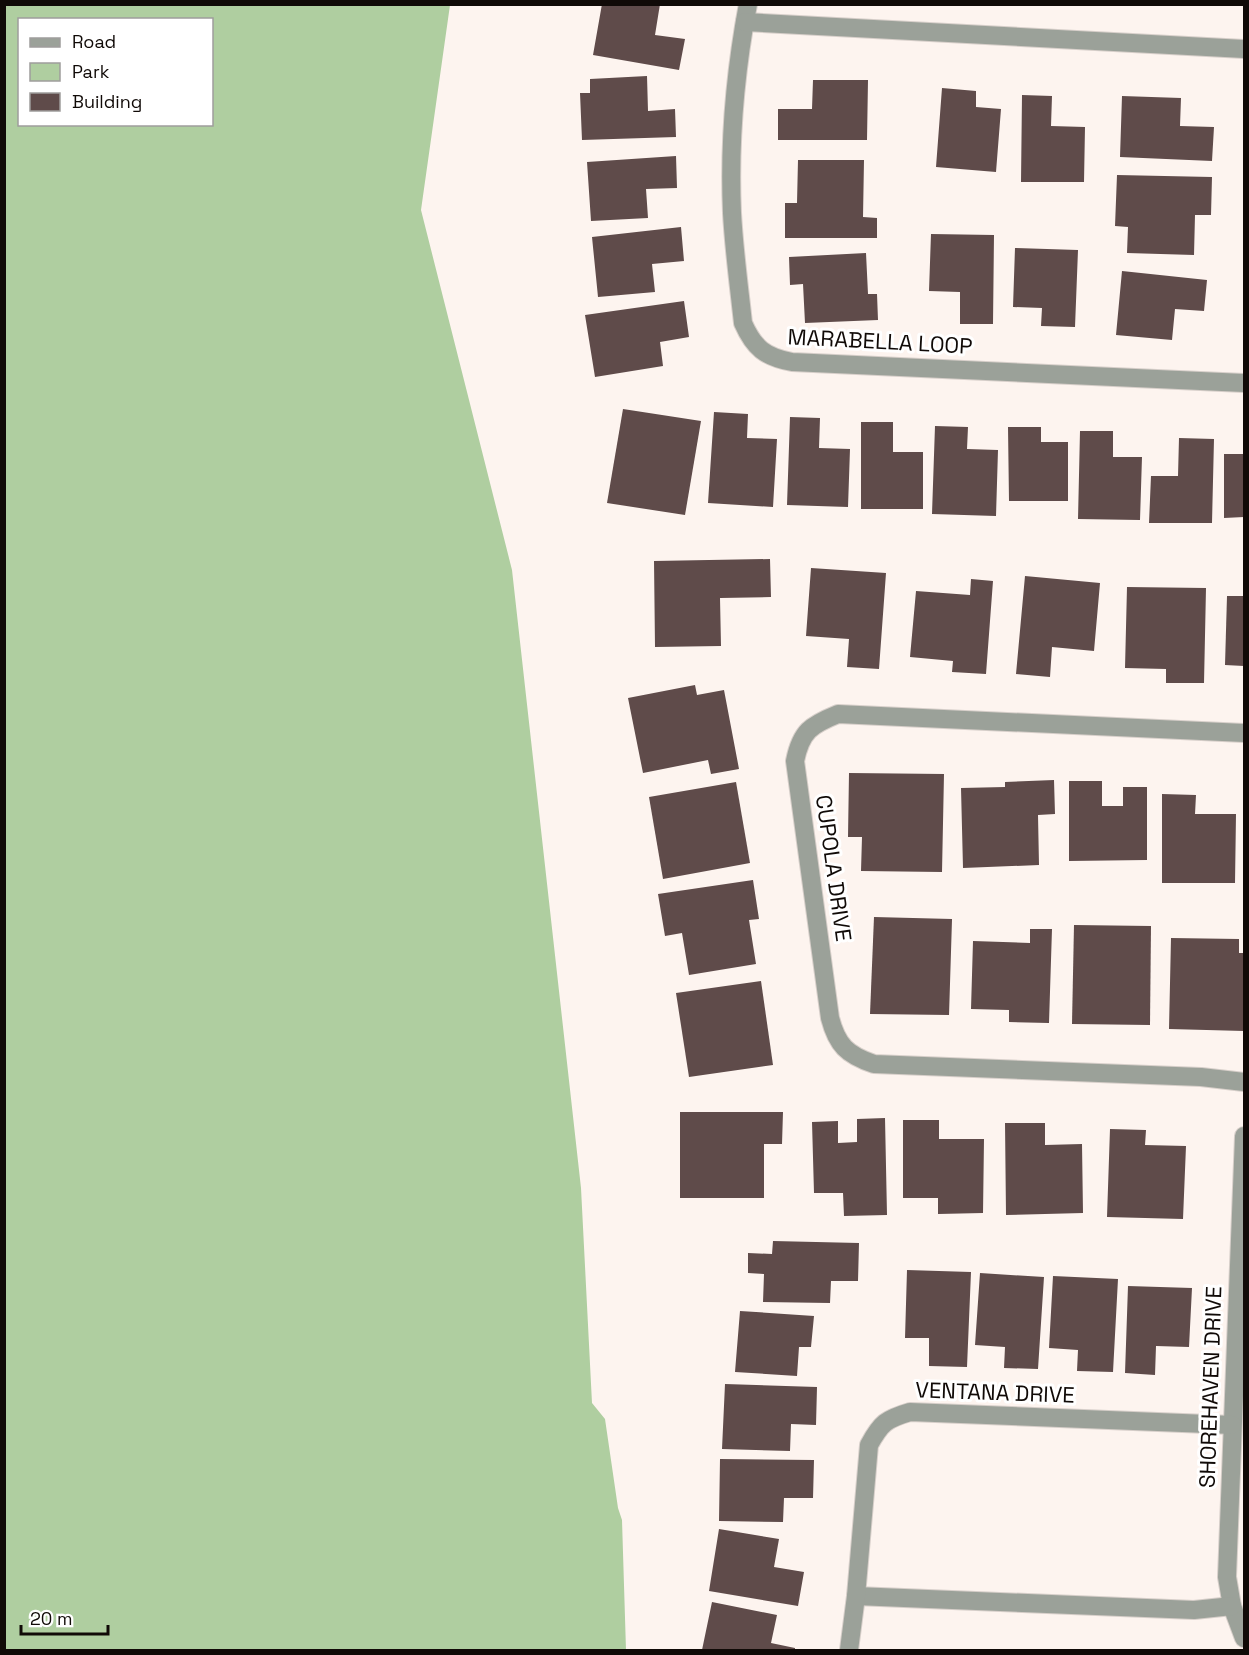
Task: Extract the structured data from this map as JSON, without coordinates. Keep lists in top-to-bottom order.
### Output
{
  "streets": {
    "street": [
      "MARABELLA LOOP",
      "CUPOLA DRIVE",
      "SHOREHAVEN DRIVE",
      "VENTANA DRIVE"
    ]
  },
  "crossings": [
    ["SHOREHAVEN DRIVE", "VENTANA DRIVE"]
  ],
  "legend": ["Road", "Park", "Building"],
  "scale_bar": "20 m"
}
